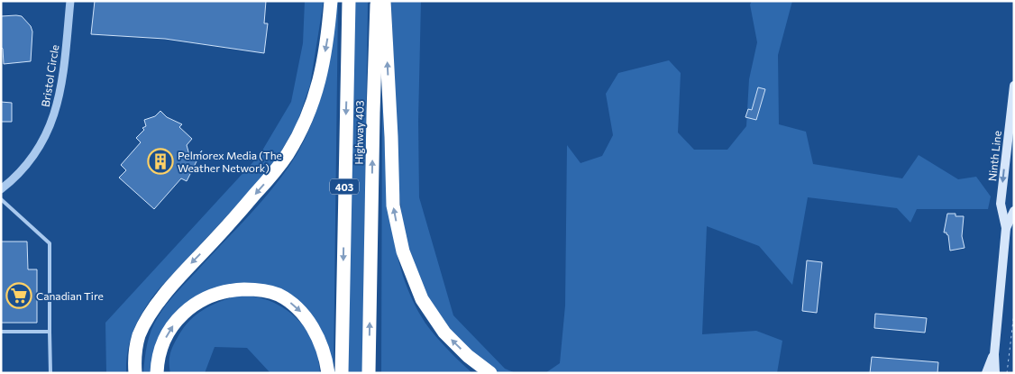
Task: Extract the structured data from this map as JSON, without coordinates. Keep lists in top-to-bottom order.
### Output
{
  "streets": {
    "highway": ["Highway 403", "403"],
    "main road": ["Ninth Line"],
    "street": ["Bristol Circle"]
  },
  "one_way": ["Ninth Line"],
  "places": {
    "building": ["Pelmorex Media (The Weather Network)"],
    "supermarket": ["Canadian Tire"]
  }
}
